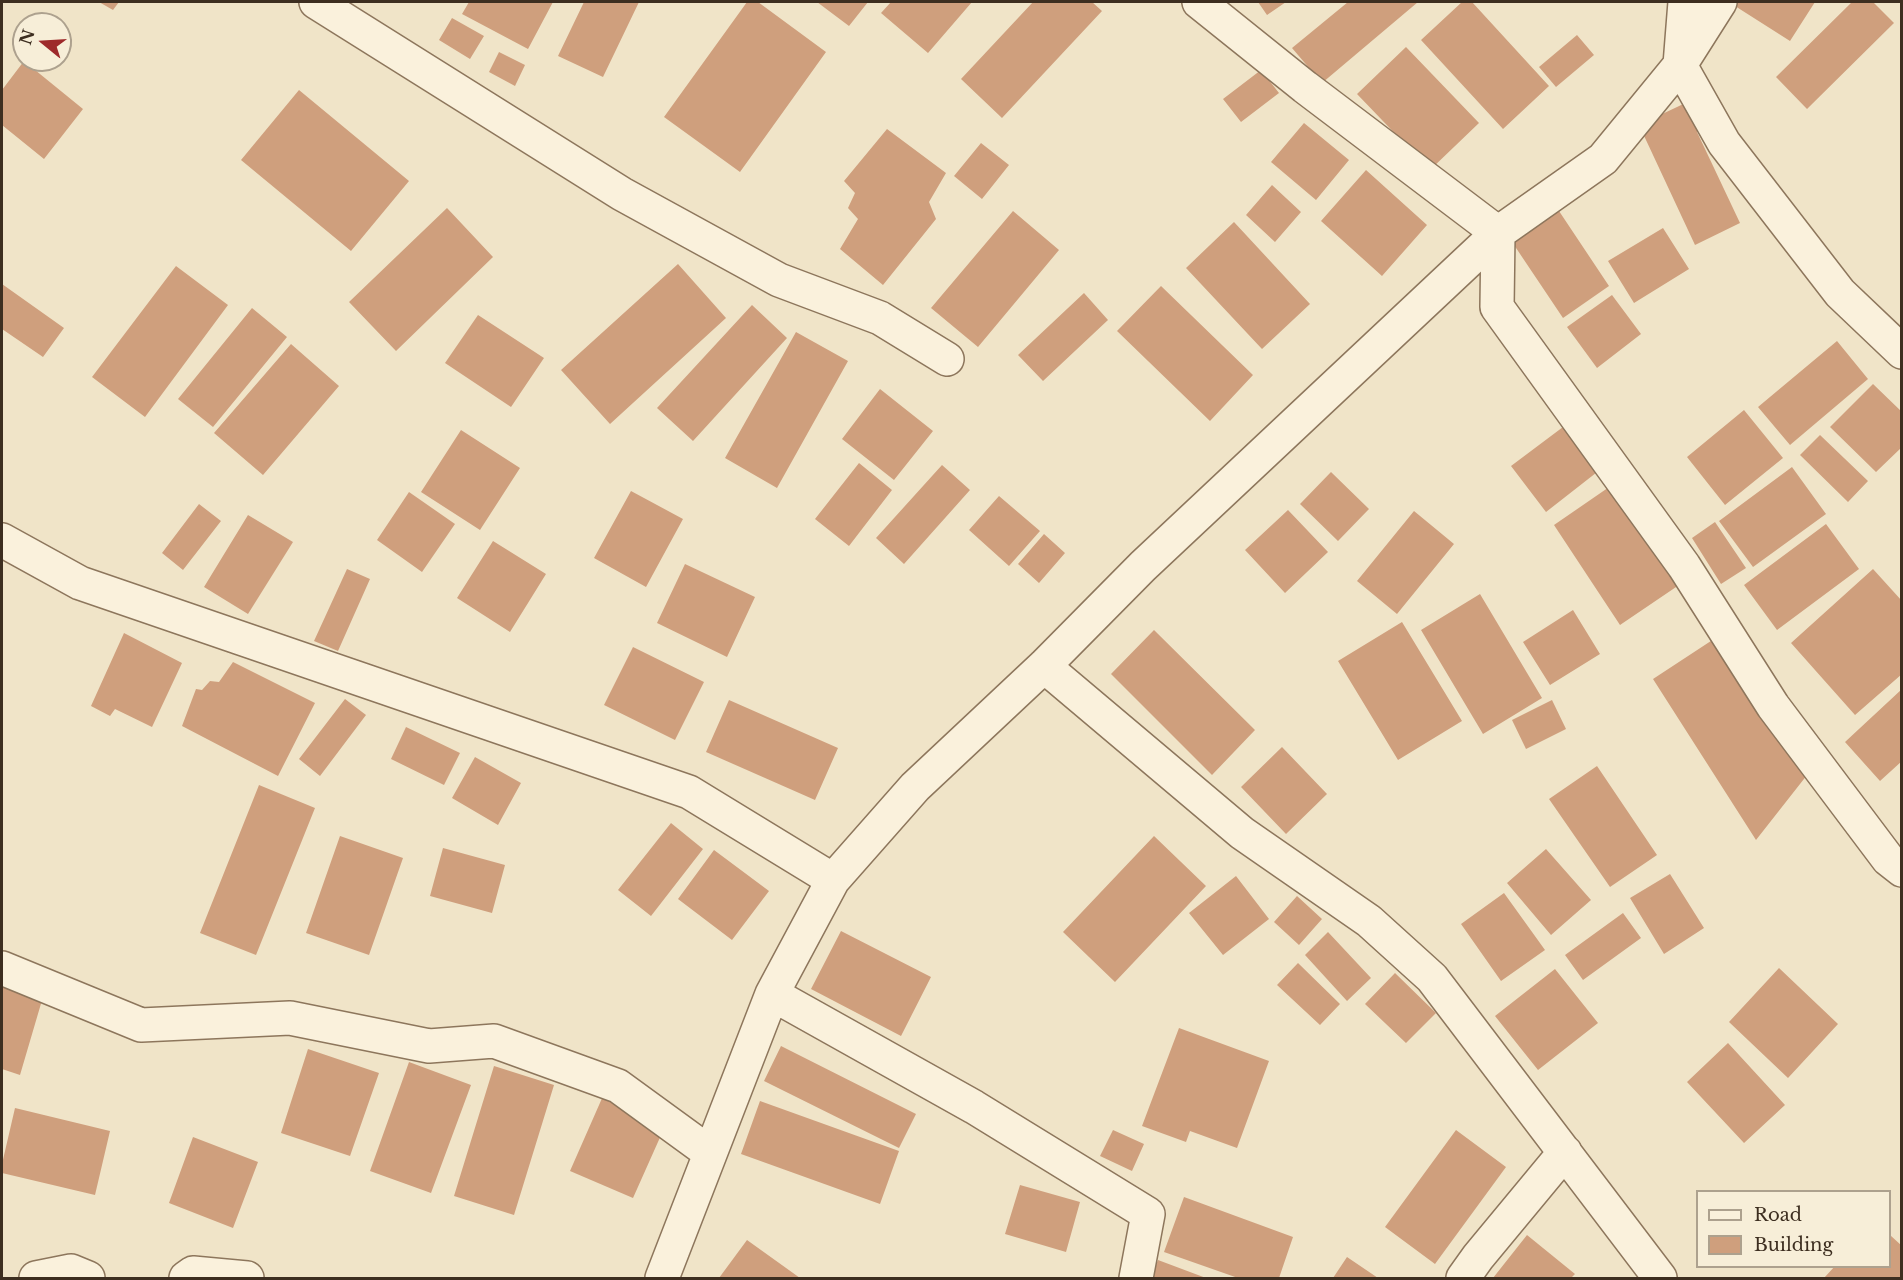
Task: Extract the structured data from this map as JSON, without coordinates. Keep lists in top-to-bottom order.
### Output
{
  "legend": ["Road", "Building"],
  "north": "left"
}
